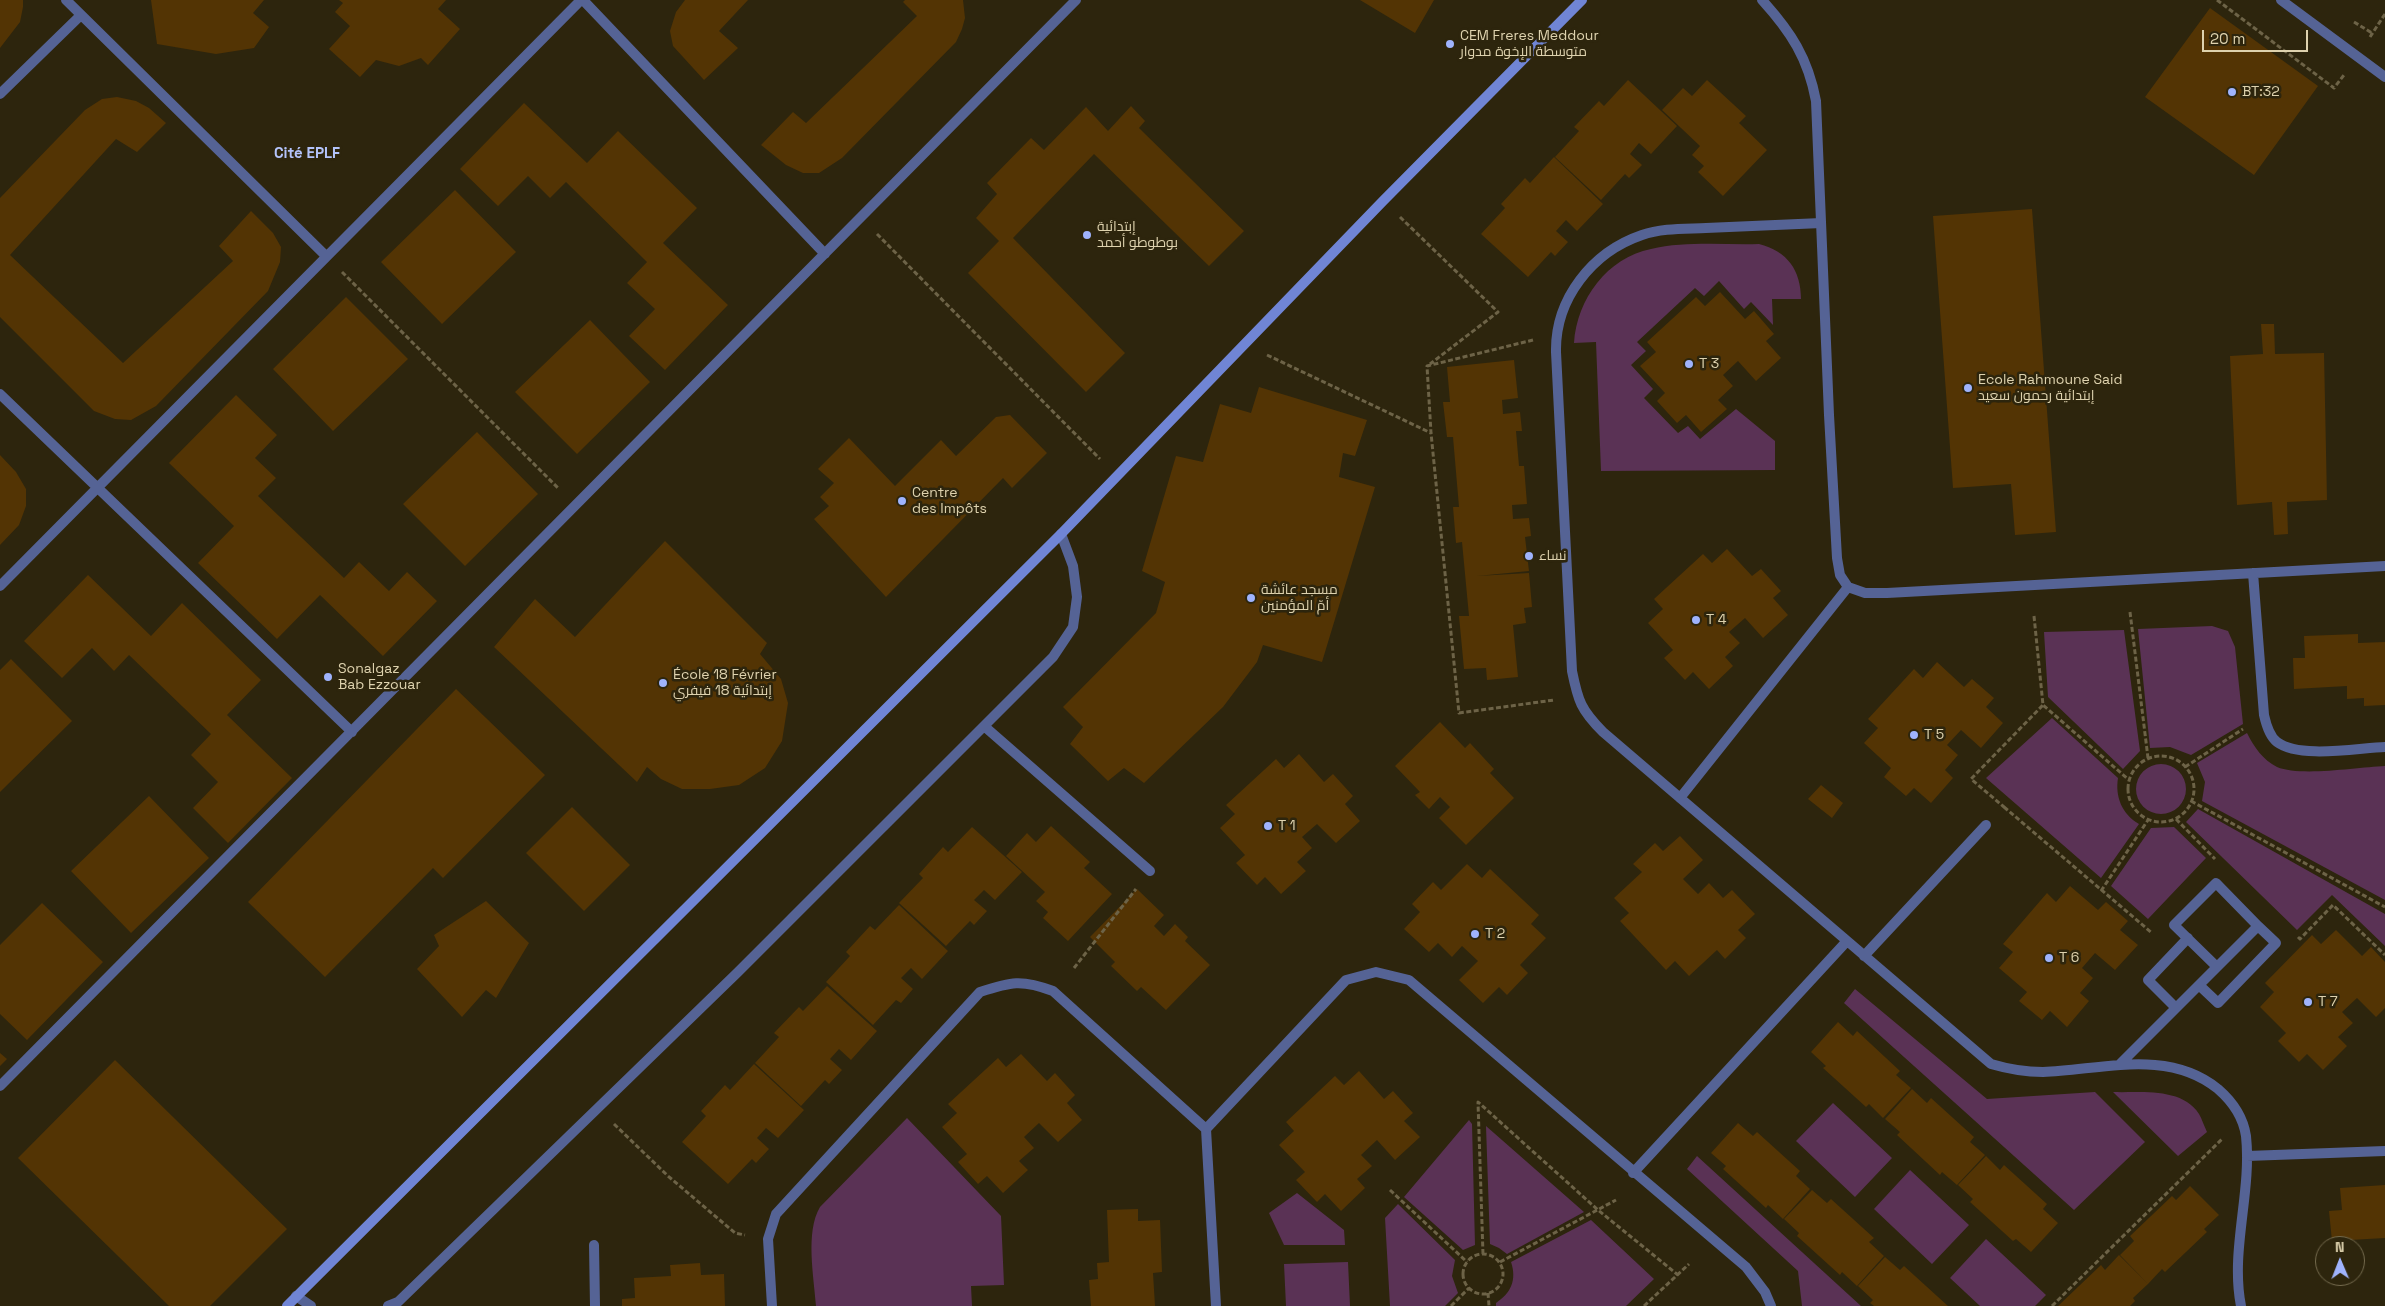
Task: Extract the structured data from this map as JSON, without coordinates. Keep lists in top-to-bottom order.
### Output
{
  "districts": ["Cité EPLF"],
  "places": [
    "CEM Freres Meddour متوسطة الإخوة مدوار",
    "BT:32",
    "إبتدائية بوطوطو أحمد",
    "T 3",
    "Ecole Rahmoune Said إبتدائية رحمون سعيد",
    "Centre des Impôts",
    "نساء",
    "مسجد عائشة أمّ المؤمنين",
    "T 4",
    "Sonalgaz Bab Ezzouar",
    "École 18 Février إبتدائية 18 فيفري",
    "T 5",
    "T 1",
    "T 2",
    "T 6",
    "T 7"
  ],
  "scale_bar": "20 m",
  "north": "top"
}
